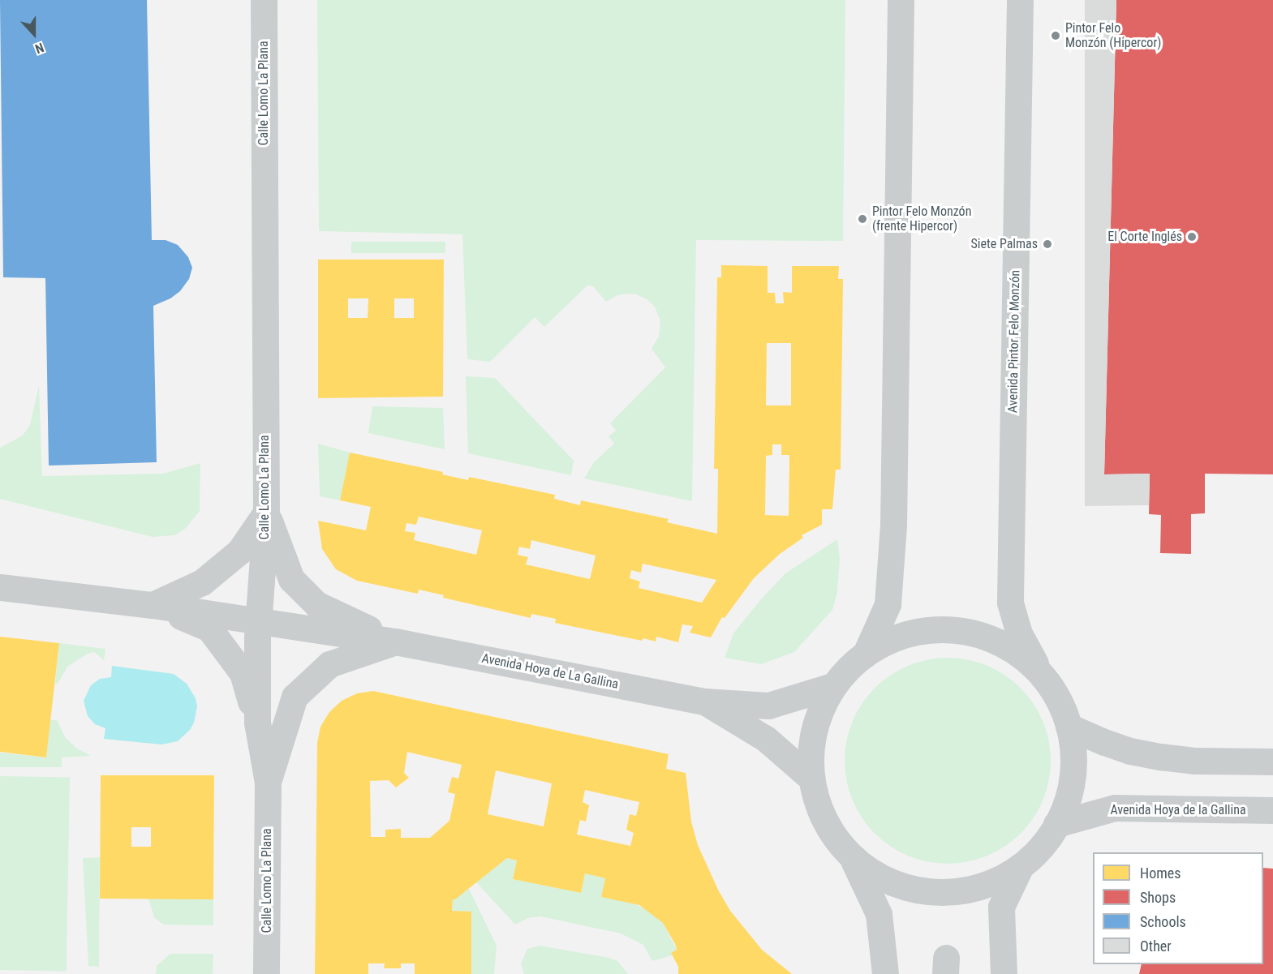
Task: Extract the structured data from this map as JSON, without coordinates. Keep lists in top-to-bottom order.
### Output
{
  "streets": {
    "street": [
      "Calle Lomo La Plana",
      "Avenida Pintor Felo Monzón",
      "Avenida Hoya de La Gallina",
      "Avenida Hoya de la Gallina"
    ]
  },
  "crossings": [
    ["Calle Lomo La Plana", "Avenida Hoya de La Gallina"]
  ],
  "places": [
    "Pintor Felo Monzón (Hipercor)",
    "Pintor Felo Monzón (frente Hipercor)",
    "El Corte Inglés",
    "Siete Palmas"
  ],
  "legend": [
    "Homes",
    "Shops",
    "Schools",
    "Other"
  ],
  "north": "bottom"
}
